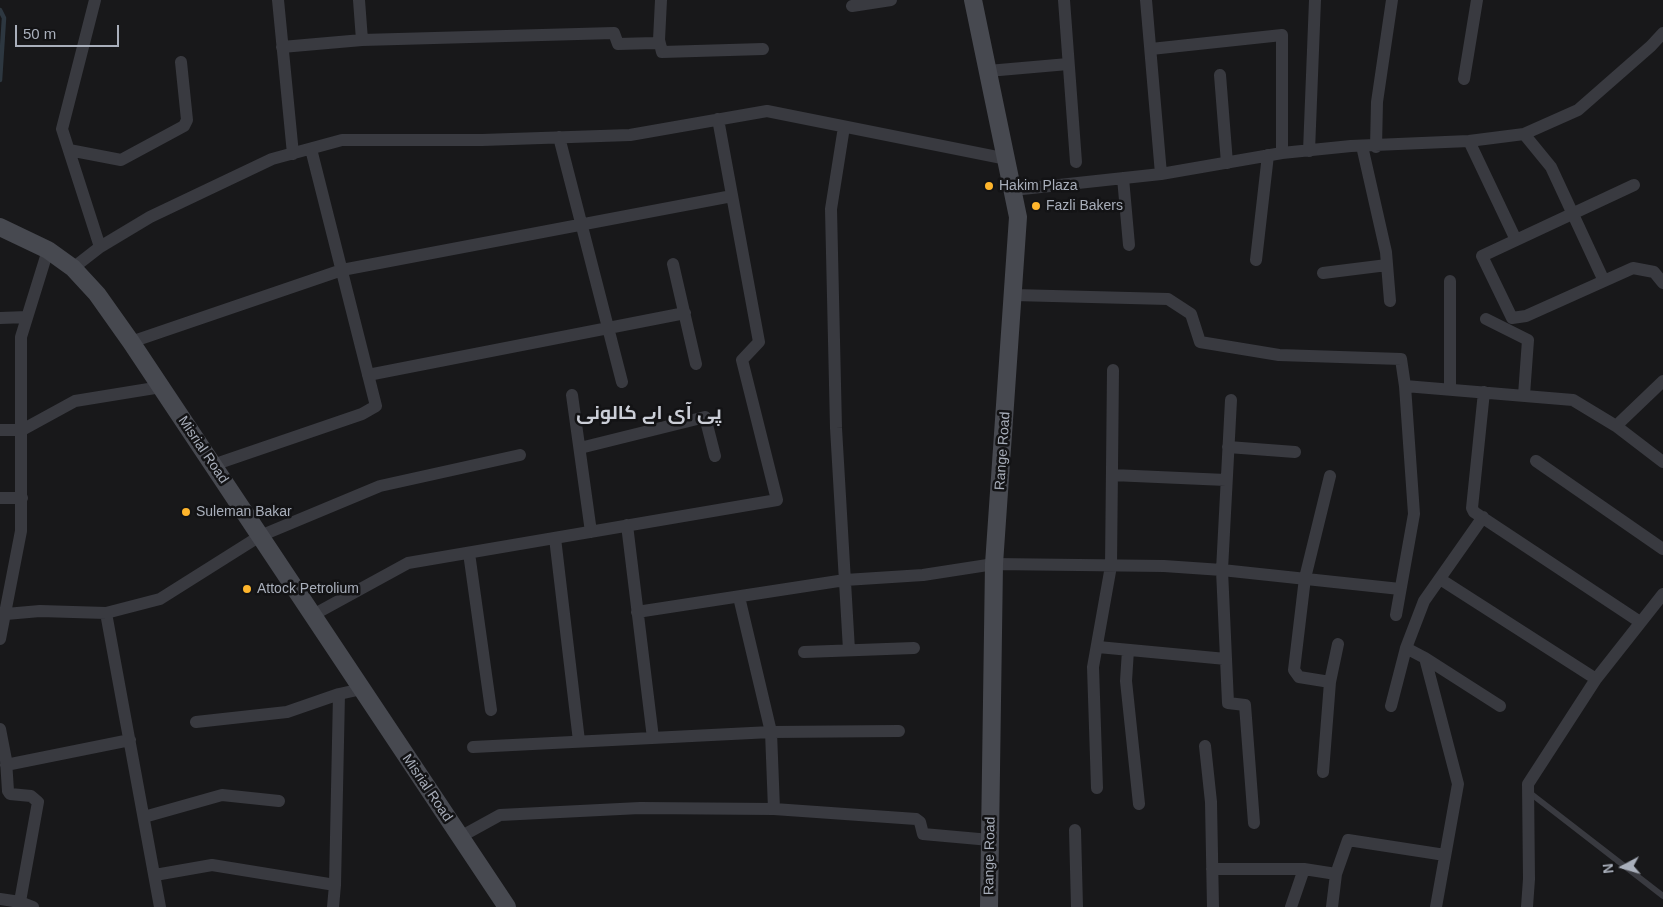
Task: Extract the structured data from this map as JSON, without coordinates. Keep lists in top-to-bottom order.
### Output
{
  "streets": {
    "main road": ["Misrial Road", "Range Road"]
  },
  "districts": ["پی آی اے کالونی"],
  "places": [
    "Hakim Plaza",
    "Fazli Bakers",
    "Suleman Bakar",
    "Attock Petrolium"
  ],
  "scale_bar": "50 m",
  "north": "left"
}
